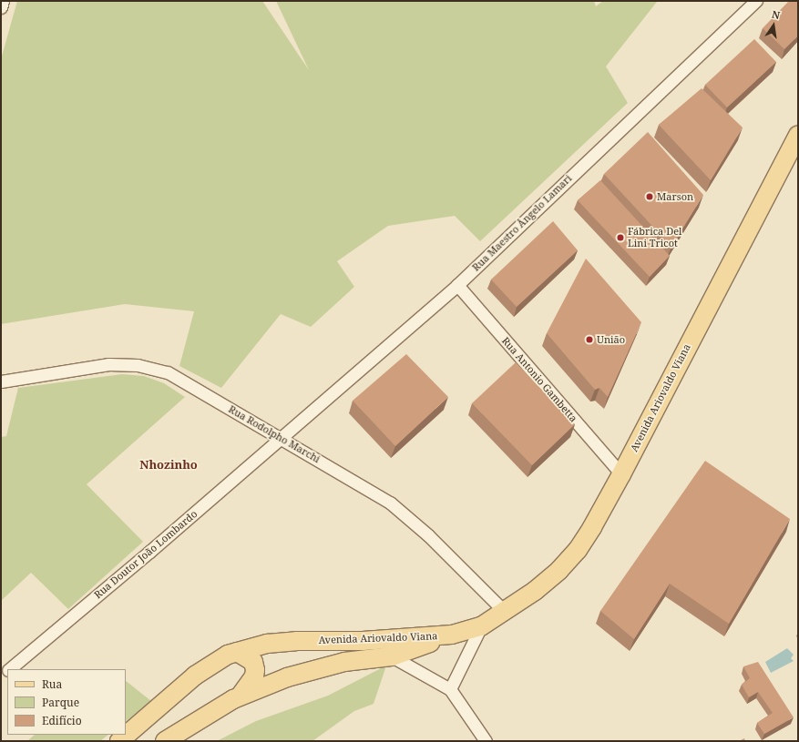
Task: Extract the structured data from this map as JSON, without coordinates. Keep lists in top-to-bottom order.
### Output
{
  "streets": {
    "main road": ["Avenida Ariovaldo Viana"],
    "street": [
      "Rua Maestro Ângelo Lamari",
      "Rua Antonio Gambetta",
      "Rua Rodolpho Marchi",
      "Rua Doutor João Lombardo"
    ]
  },
  "crossings": [
    ["Rua Maestro Ângelo Lamari", "Rua Antonio Gambetta"],
    ["Rua Maestro Ângelo Lamari", "Rua Rodolpho Marchi"],
    ["Rua Maestro Ângelo Lamari", "Rua Doutor João Lombardo"],
    ["Rua Antonio Gambetta", "Avenida Ariovaldo Viana"],
    ["Avenida Ariovaldo Viana", "Rua Rodolpho Marchi"],
    ["Rua Rodolpho Marchi", "Rua Doutor João Lombardo"]
  ],
  "districts": ["Nhozinho"],
  "places": ["Marson", "Fábrica Del Lini Tricot", "União"],
  "legend": ["Rua", "Parque", "Edifício"],
  "north": "top"
}
